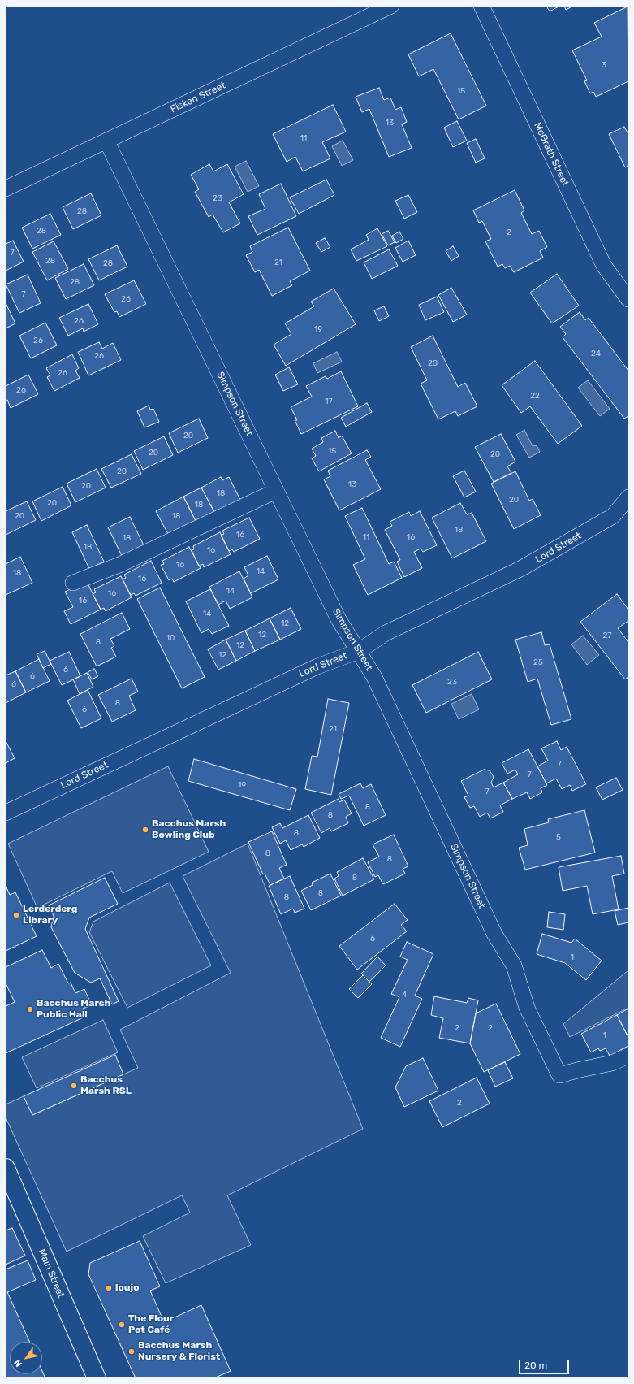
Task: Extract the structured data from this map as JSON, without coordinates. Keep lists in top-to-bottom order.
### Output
{
  "streets": {
    "main road": ["Main Street"],
    "street": [
      "Fisken Street",
      "McGrath Street",
      "Simpson Street",
      "Lord Street"
    ]
  },
  "crossings": [
    ["Fisken Street", "Simpson Street"],
    ["Simpson Street", "Lord Street"]
  ],
  "places": [
    "Bacchus Marsh Bowling Club",
    "Lerderderg Library",
    "Bacchus Marsh Public Hall",
    "Bacchus Marsh RSL",
    "loujo",
    "The Flour Pot Café",
    "Bacchus Marsh Nursery & Florist"
  ],
  "house_numbers": [
    "3",
    "15",
    "13",
    "11",
    "23",
    "28",
    "28",
    "2",
    "7",
    "28",
    "21",
    "28",
    "28",
    "7",
    "26",
    "26",
    "19",
    "26",
    "24",
    "26",
    "20",
    "26",
    "26",
    "22",
    "17",
    "20",
    "15",
    "20",
    "20",
    "20",
    "13",
    "20",
    "18",
    "20",
    "20",
    "18",
    "20",
    "18",
    "18",
    "16",
    "11",
    "16",
    "18",
    "18",
    "16",
    "16",
    "14",
    "18",
    "16",
    "14",
    "16",
    "16",
    "14",
    "12",
    "12",
    "27",
    "10",
    "8",
    "12",
    "12",
    "25",
    "6",
    "6",
    "23",
    "6",
    "8",
    "6",
    "21",
    "7",
    "7",
    "19",
    "7",
    "8",
    "8",
    "8",
    "5",
    "8",
    "8",
    "8",
    "8",
    "8",
    "6",
    "1",
    "4",
    "2",
    "2",
    "1",
    "2"
  ],
  "scale_bar": "20 m",
  "north": "bottom left"
}
